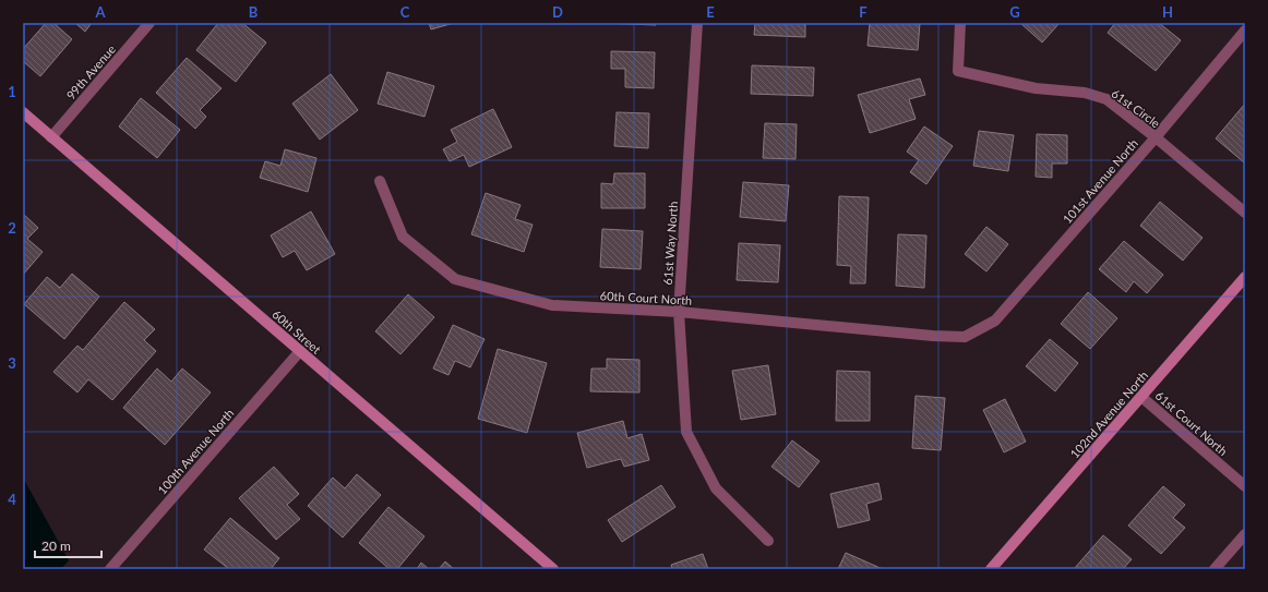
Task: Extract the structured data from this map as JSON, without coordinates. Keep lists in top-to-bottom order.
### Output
{
  "streets": {
    "street": [
      "99th Avenue",
      "61st Circle",
      "101st Avenue North",
      "61st Way North",
      "60th Court North",
      "60th Street",
      "102nd Avenue North",
      "61st Court North",
      "100th Avenue North"
    ]
  },
  "crossings": [
    ["99th Avenue", "60th Street"],
    ["61st Circle", "101st Avenue North"],
    ["101st Avenue North", "60th Court North"],
    ["61st Way North", "60th Court North"],
    ["60th Street", "100th Avenue North"],
    ["102nd Avenue North", "61st Court North"]
  ],
  "scale_bar": "20 m",
  "grid": {
    "columns": [
      "A",
      "B",
      "C",
      "D",
      "E",
      "F",
      "G",
      "H"
    ],
    "rows": [
      "1",
      "2",
      "3",
      "4"
    ]
  }
}
